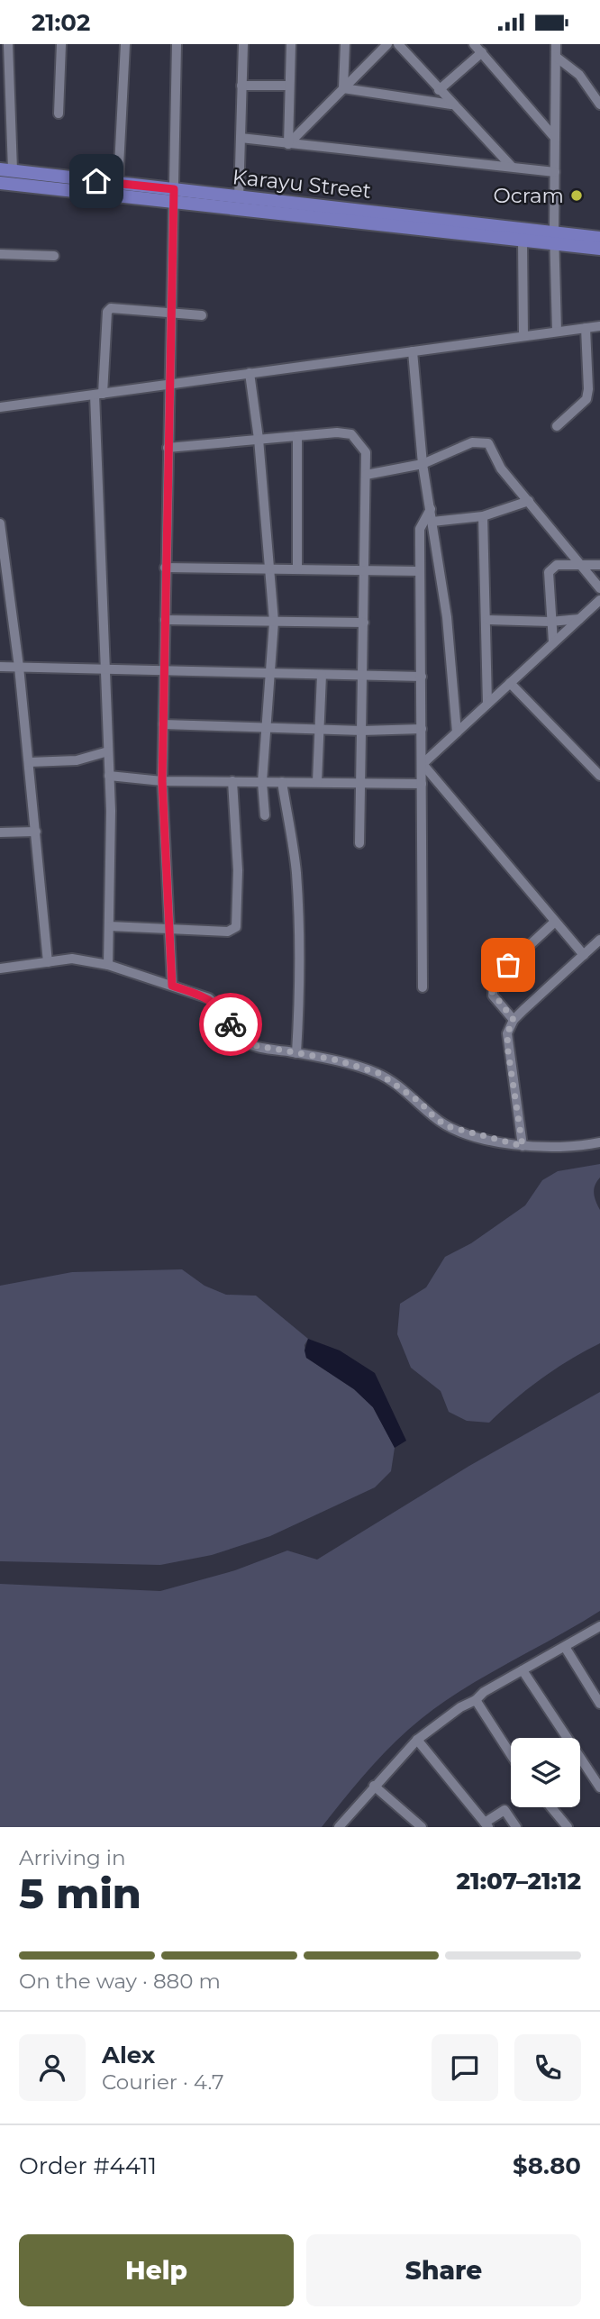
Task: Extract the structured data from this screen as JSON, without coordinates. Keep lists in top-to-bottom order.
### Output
{
  "streets": {
    "main road": ["Karayu Street"]
  },
  "places": ["Ocram"],
  "page": {
    "status": "21:02",
    "heading": ["5 min", "Arriving in", "21:07–21:12"],
    "panel": [
      "Alex",
      "Courier · 4.7",
      "Order #4411",
      "$8.80"
    ],
    "bar": "On the way · 880 m",
    "buttons": ["Help", "Share"]
  }
}
